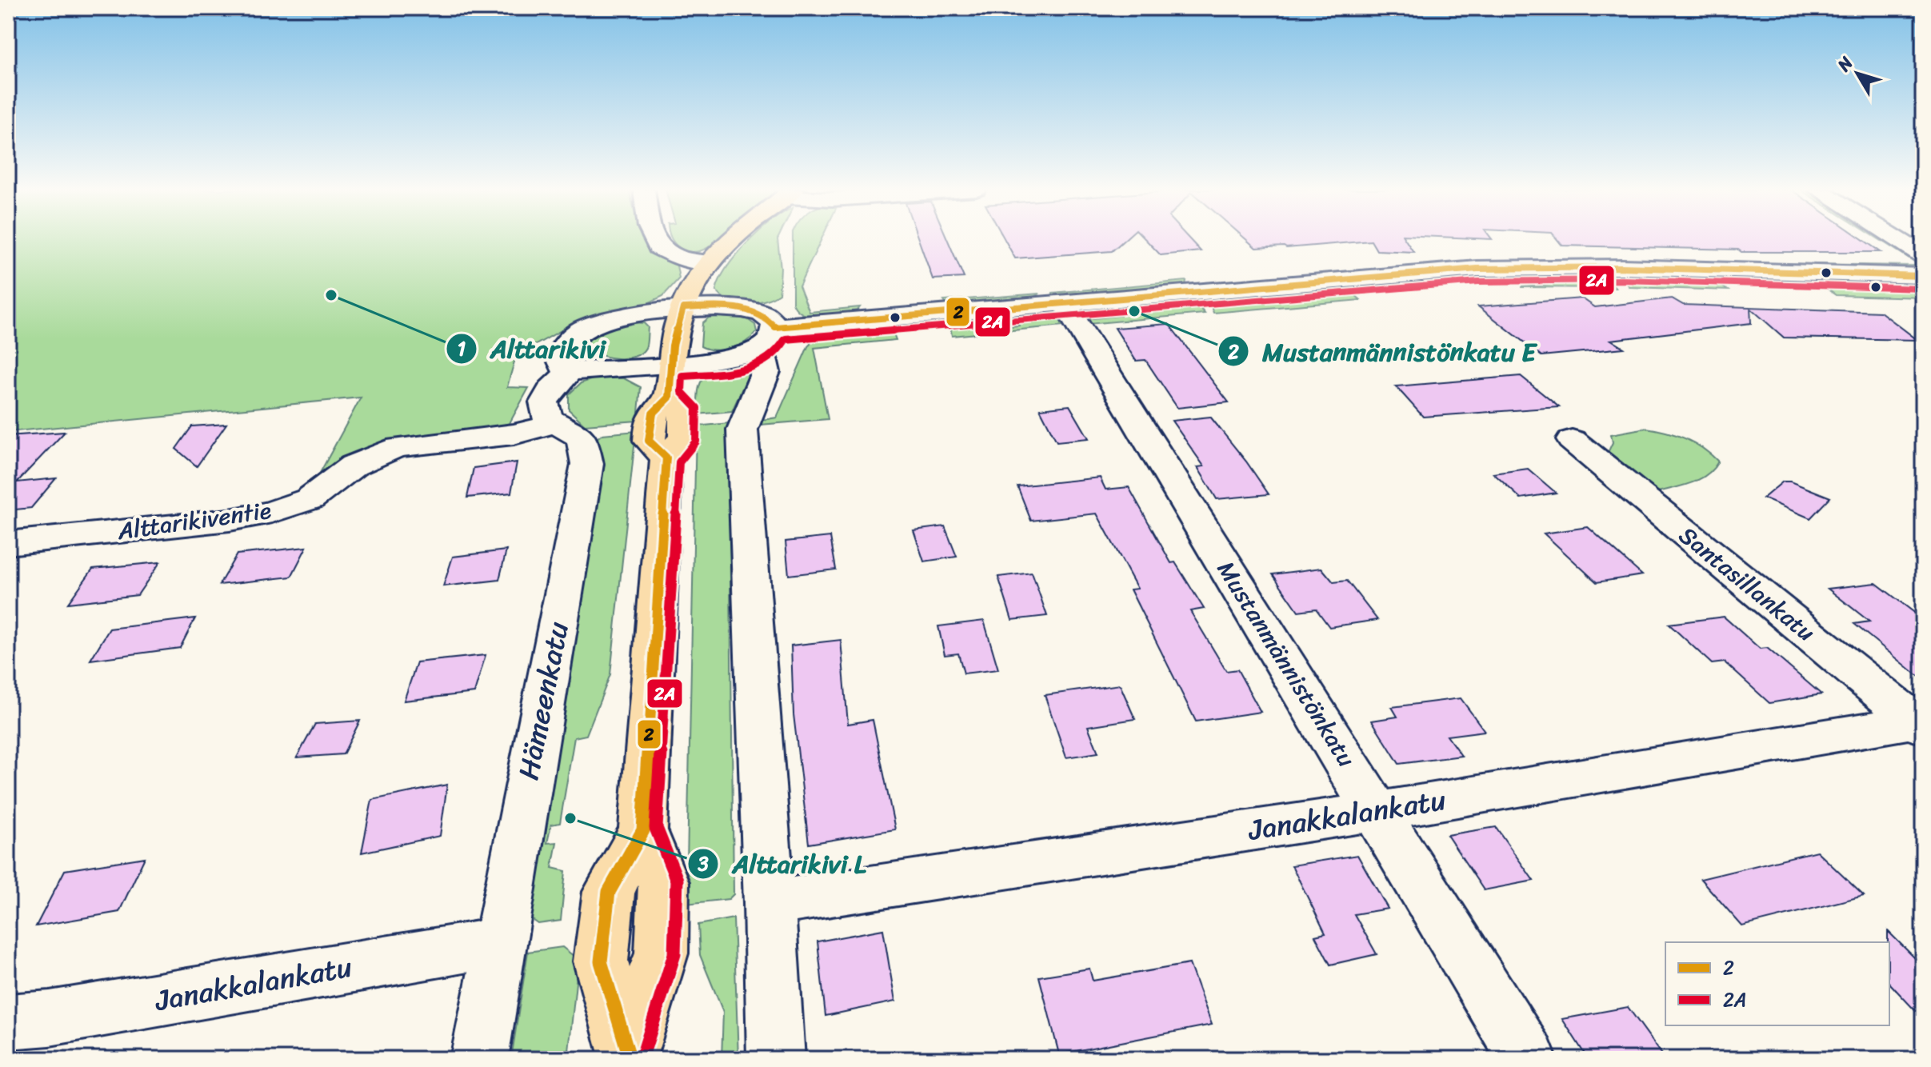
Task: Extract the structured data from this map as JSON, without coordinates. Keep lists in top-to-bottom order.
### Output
{
  "streets": {
    "street": [
      "Alttarikiventie",
      "Santasillankatu",
      "Mustanmännistönkatu",
      "Hämeenkatu",
      "Janakkalankatu"
    ]
  },
  "crossings": [
    ["Alttarikiventie", "Hämeenkatu"],
    ["Santasillankatu", "Janakkalankatu"],
    ["Mustanmännistönkatu", "Janakkalankatu"],
    ["Hämeenkatu", "Janakkalankatu"]
  ],
  "places": ["Alttarikivi", "Mustanmännistönkatu E", "Alttarikivi L"],
  "lines": ["transit line 2", "transit line 2A"],
  "legend": ["2", "2A"],
  "north": "top left"
}
